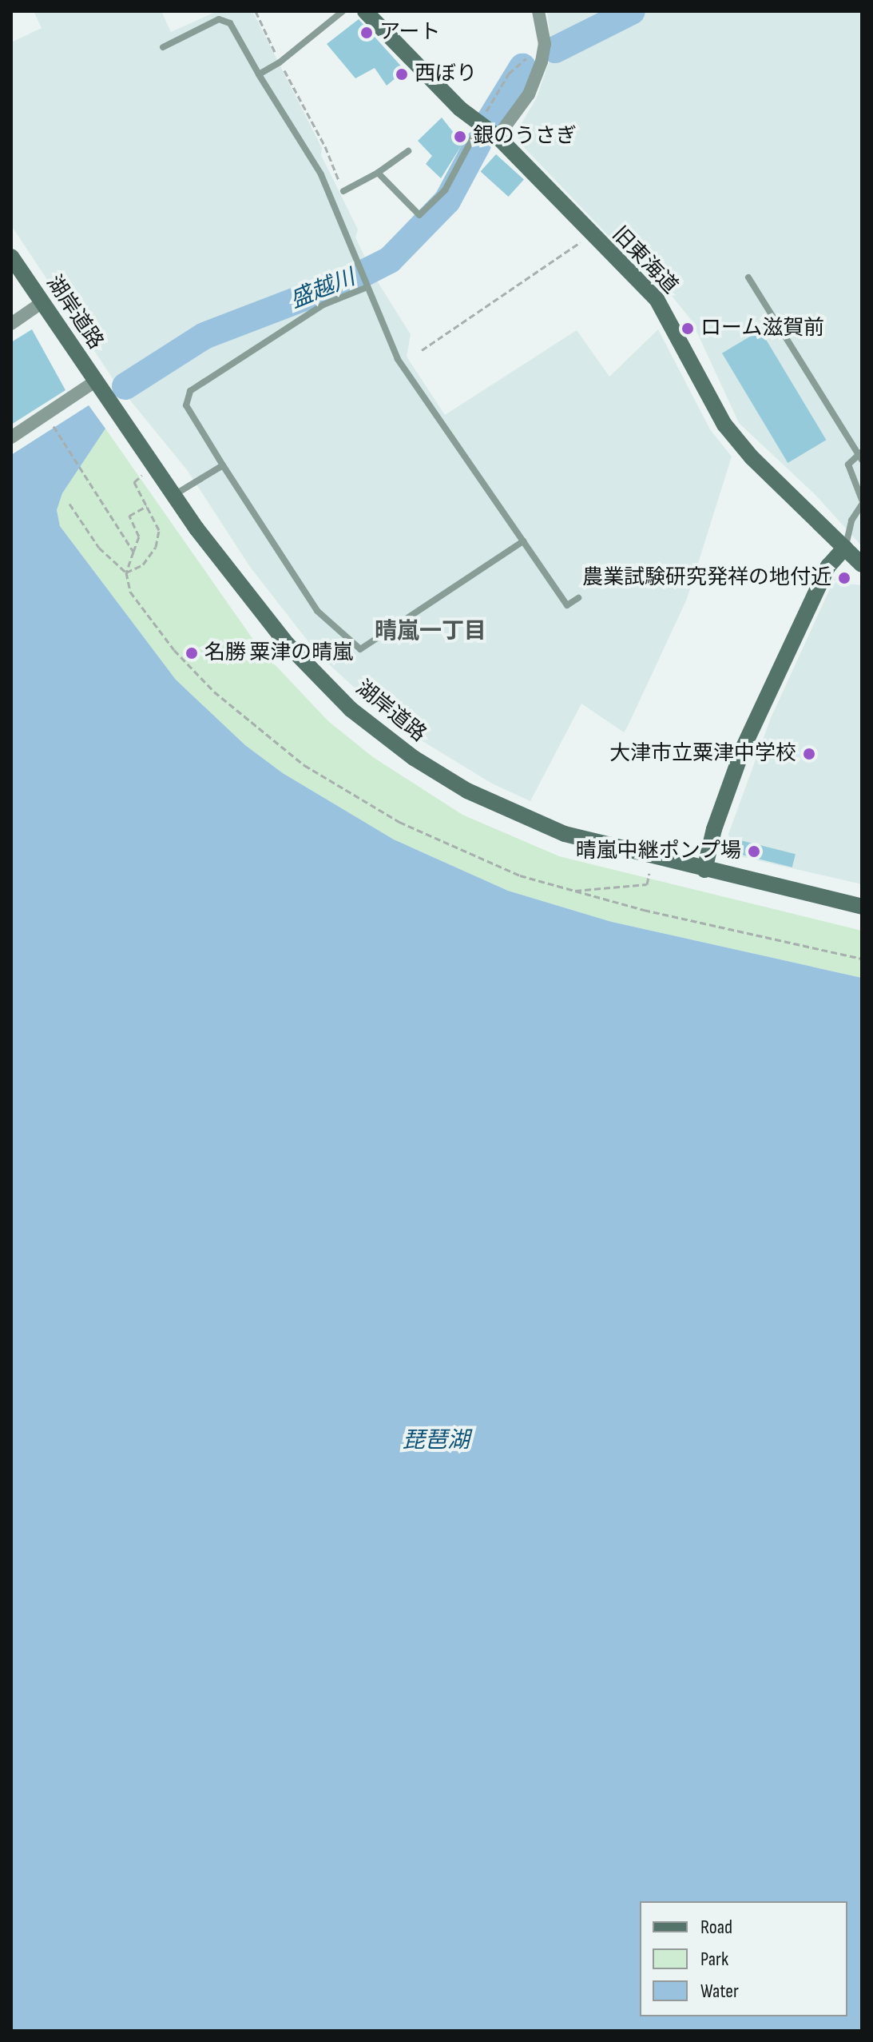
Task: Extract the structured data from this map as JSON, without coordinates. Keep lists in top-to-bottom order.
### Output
{
  "streets": {
    "main road": ["旧東海道", "湖岸道路"]
  },
  "districts": ["晴嵐一丁目"],
  "water": ["盛越川", "琵琶湖"],
  "places": [
    "アート",
    "西ぼり",
    "銀のうさぎ",
    "ローム滋賀前",
    "農業試験研究発祥の地付近",
    "名勝 粟津の晴嵐",
    "大津市立粟津中学校",
    "晴嵐中継ポンプ場"
  ],
  "legend": ["Road", "Park", "Water"]
}
